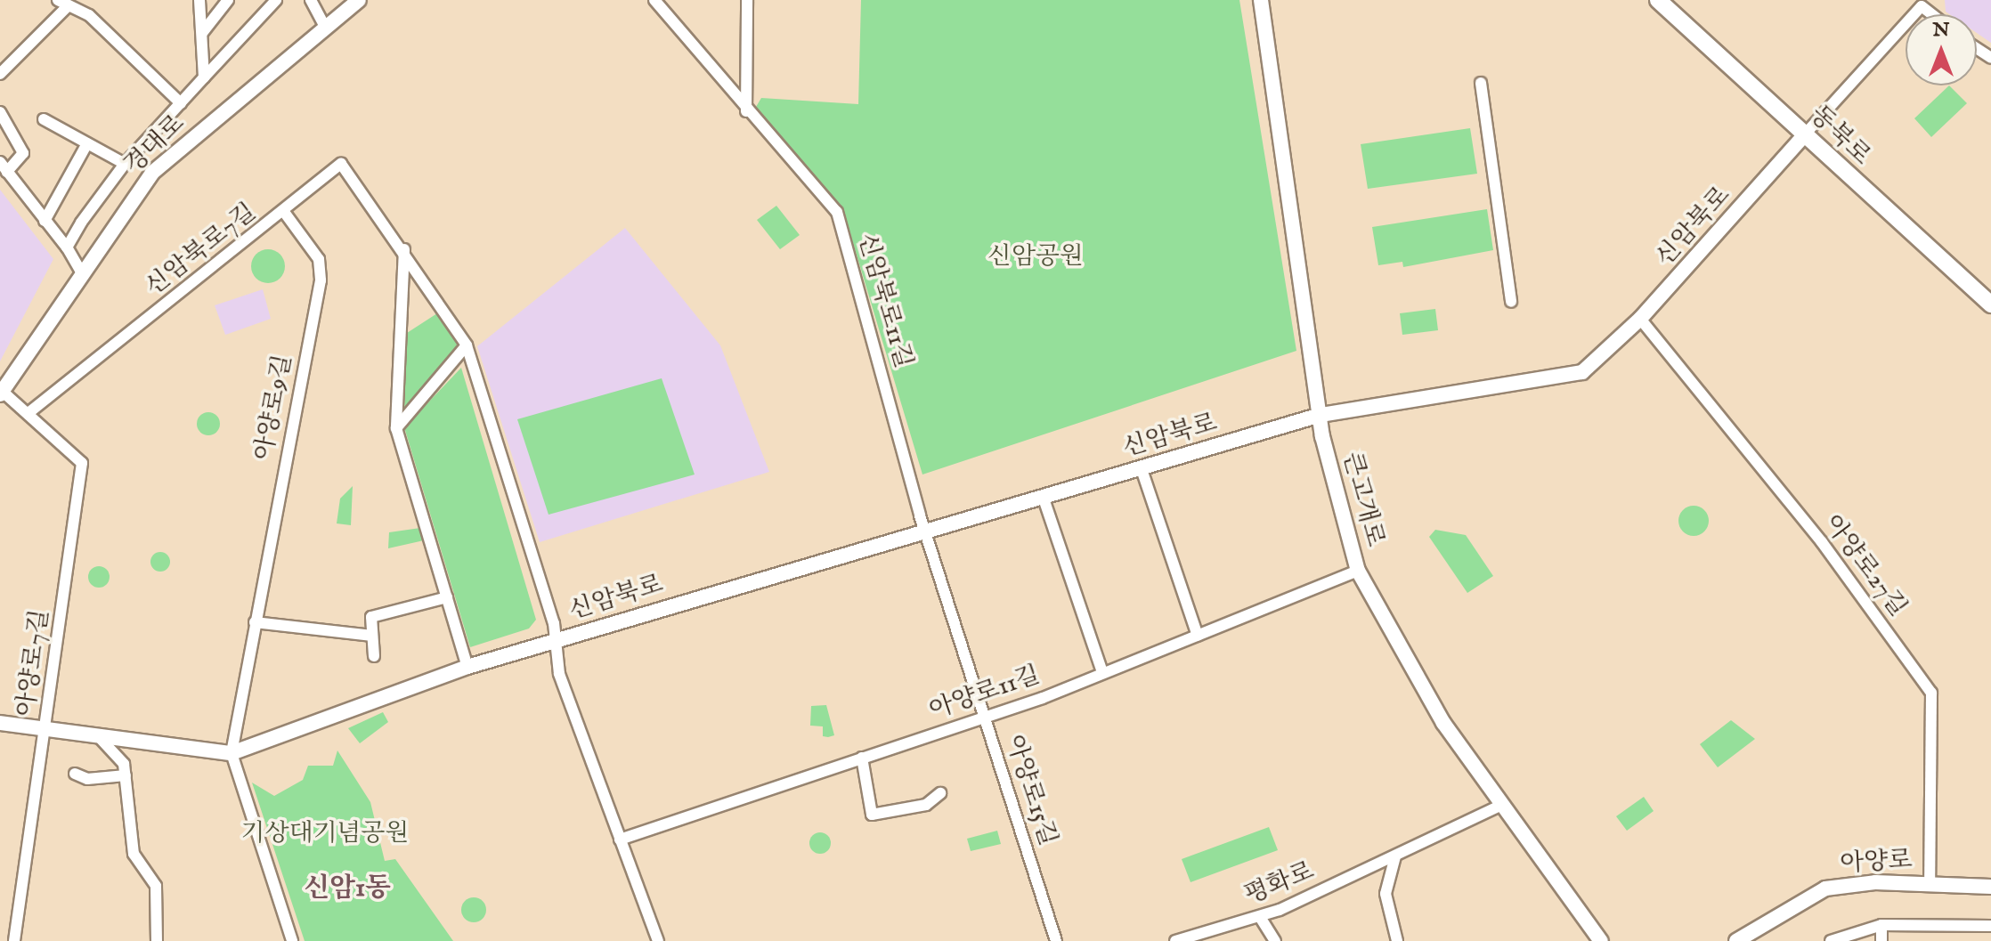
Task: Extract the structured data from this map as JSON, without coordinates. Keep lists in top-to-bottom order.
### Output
{
  "streets": {
    "main road": [
      "동북로",
      "경대로",
      "신암북로",
      "큰고개로",
      "아양로"
    ],
    "street": [
      "신암북로7길",
      "신암북로11길",
      "아양로9길",
      "아양로27길",
      "아양로7길",
      "아양로11길",
      "아양로15길",
      "평화로"
    ]
  },
  "crossings": [
    ["동북로", "신암북로"],
    ["신암북로", "신암북로7길"],
    ["신암북로", "신암북로11길"],
    ["신암북로", "아양로9길"],
    ["신암북로", "큰고개로"],
    ["신암북로", "아양로27길"],
    ["신암북로", "아양로7길"],
    ["신암북로", "아양로15길"],
    ["신암북로7길", "아양로9길"],
    ["신암북로7길", "아양로7길"],
    ["신암북로11길", "아양로15길"],
    ["큰고개로", "아양로11길"],
    ["큰고개로", "평화로"],
    ["아양로27길", "아양로"],
    ["아양로11길", "아양로15길"]
  ],
  "districts": ["신암1동"],
  "parks": ["신암공원", "기상대기념공원"],
  "north": "top"
}
